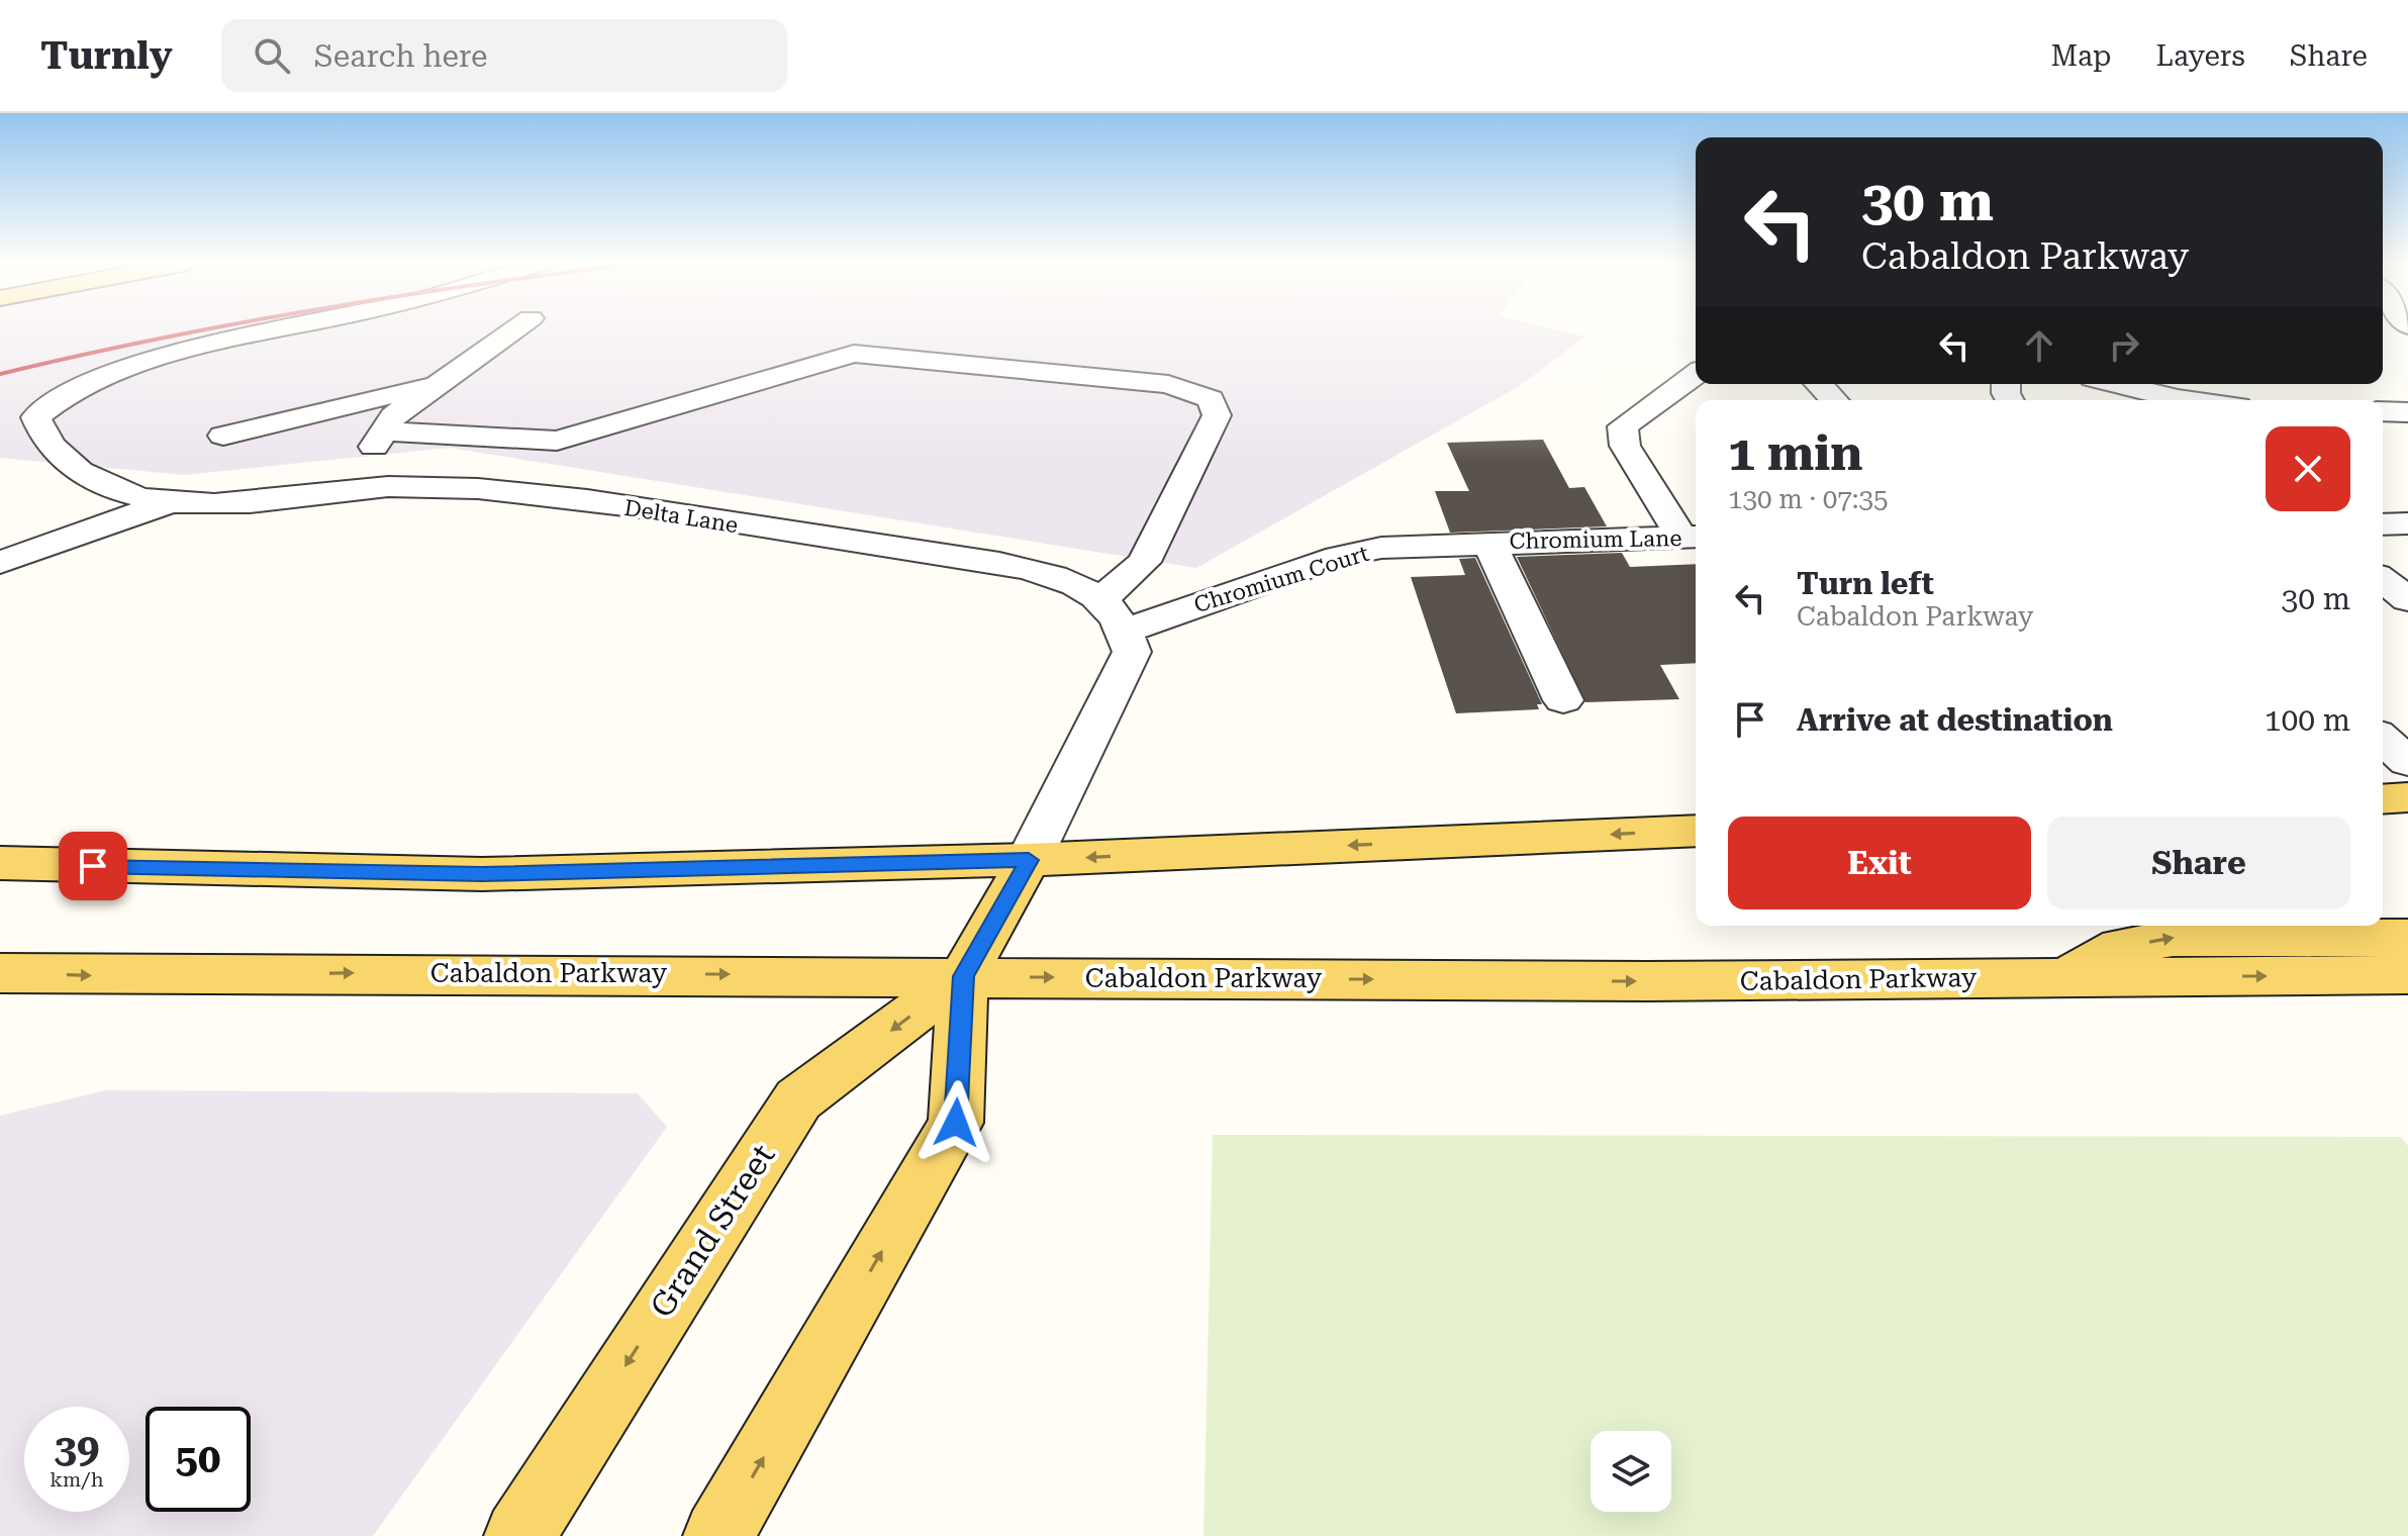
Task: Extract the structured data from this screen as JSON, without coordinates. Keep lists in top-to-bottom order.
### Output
{
  "streets": {
    "main road": ["Cabaldon Parkway", "Grand Street"],
    "street": ["Delta Lane", "Chromium Lane", "Chromium Court"]
  },
  "crossings": [
    ["Delta Lane", "Chromium Court"],
    ["Chromium Lane", "Chromium Court"],
    ["Cabaldon Parkway", "Grand Street"]
  ],
  "page": {
    "header": "Turnly",
    "search": "Search here",
    "nav": ["Map", "Layers", "Share"],
    "turn": ["30 m", "Cabaldon Parkway"],
    "heading": ["1 min", "130 m · 07:35"],
    "list": [
      {
        "name": "Turn left",
        "note": "Cabaldon Parkway",
        "value": "30 m"
      },
      {
        "name": "Arrive at destination",
        "value": "100 m"
      }
    ],
    "buttons": ["Exit", "Share"],
    "speed": "39 km/h",
    "limit": "50"
  }
}
